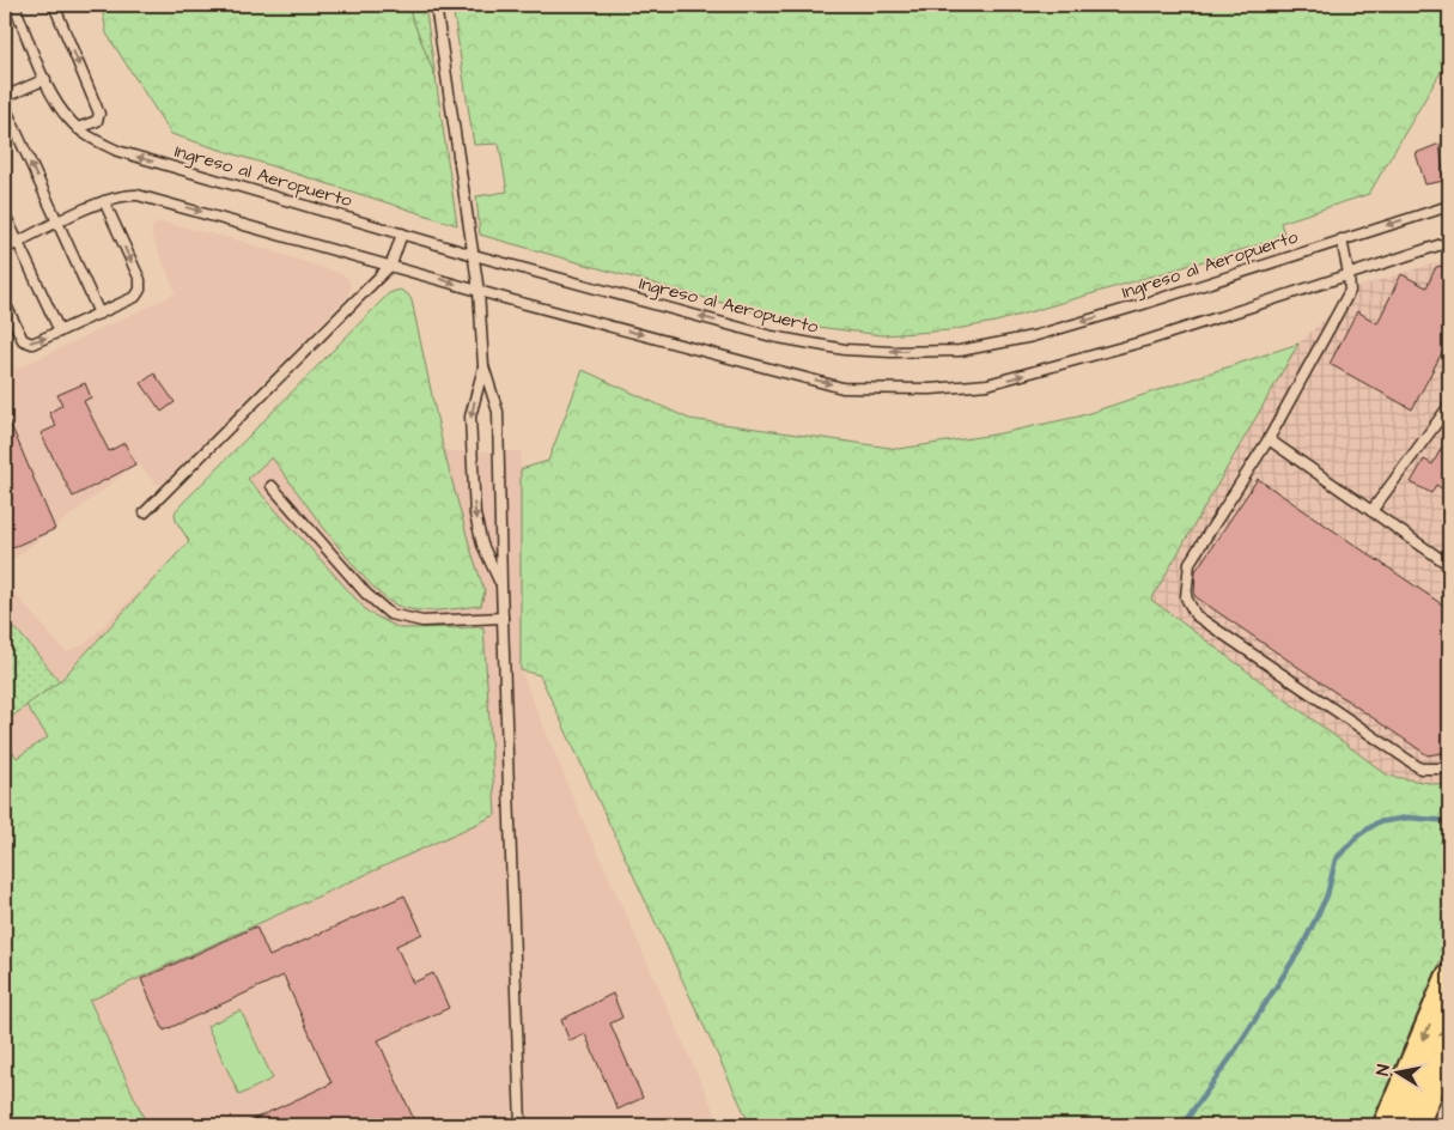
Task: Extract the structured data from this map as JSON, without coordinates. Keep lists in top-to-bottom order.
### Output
{
  "streets": {
    "lane": ["Ingreso al Aeropuerto"]
  },
  "north": "left"
}
